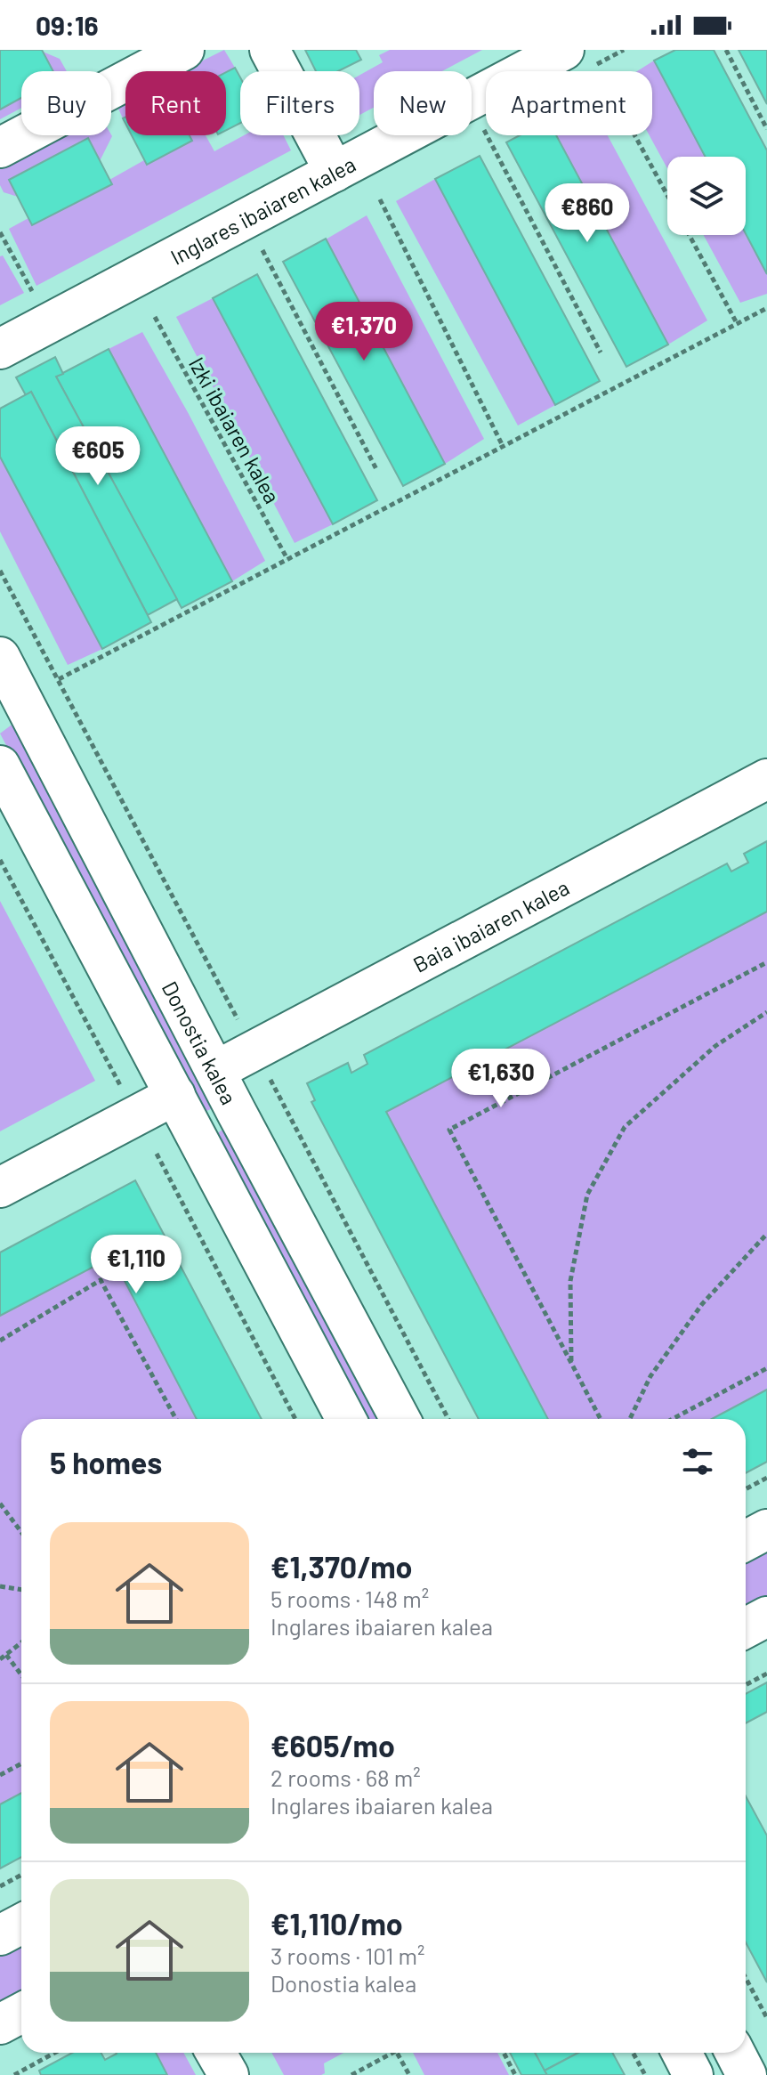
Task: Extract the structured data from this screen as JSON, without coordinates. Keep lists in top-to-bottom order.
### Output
{
  "streets": {
    "street": ["Inglares ibaiaren kalea", "Baia ibaiaren kalea", "Donostia kalea"],
    "path": ["Izki ibaiaren kalea"]
  },
  "crossings": [
    ["Baia ibaiaren kalea", "Donostia kalea"]
  ],
  "page": {
    "status": "09:16",
    "chip": [
      "Buy",
      "Rent",
      "Filters",
      "New",
      "Apartment"
    ],
    "price": [
      "€860",
      "€1,370",
      "€605",
      "€1,630",
      "€1,110"
    ],
    "heading": "5 homes",
    "list": [
      {
        "name": "€1,370/mo",
        "note": "5 rooms · 148 m² · Inglares ibaiaren kalea"
      },
      {
        "name": "€605/mo",
        "note": "2 rooms · 68 m² · Inglares ibaiaren kalea"
      },
      {
        "name": "€1,110/mo",
        "note": "3 rooms · 101 m² · Donostia kalea"
      }
    ]
  }
}
